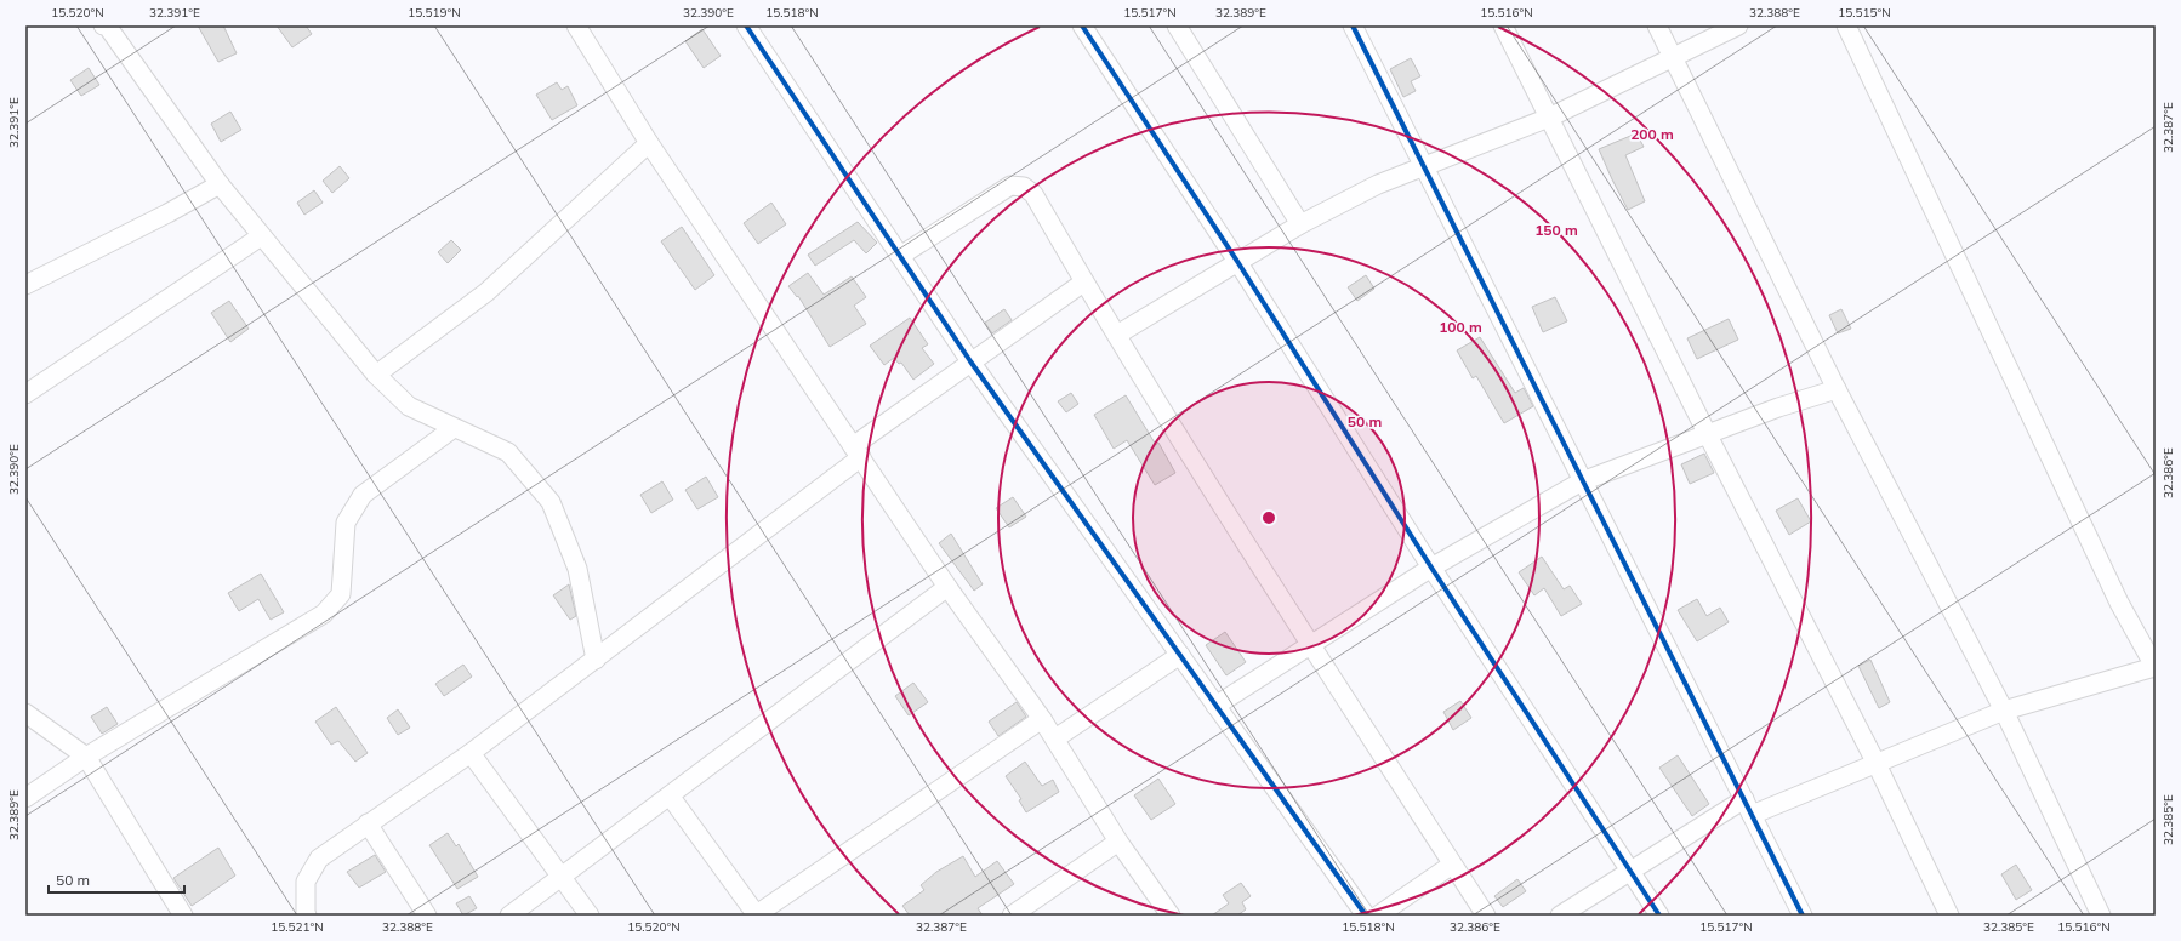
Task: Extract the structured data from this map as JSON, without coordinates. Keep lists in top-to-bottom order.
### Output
{
  "scale_bar": "50 m",
  "coordinates": [
    "15.520°N",
    "32.391°E",
    "15.519°N",
    "32.390°E",
    "15.518°N",
    "15.517°N",
    "32.389°E",
    "15.516°N",
    "32.388°E",
    "15.515°N",
    "32.387°E",
    "32.386°E",
    "32.385°E",
    "15.521°N"
  ],
  "rings": [
    "200 m",
    "150 m",
    "100 m",
    "50 m"
  ]
}
